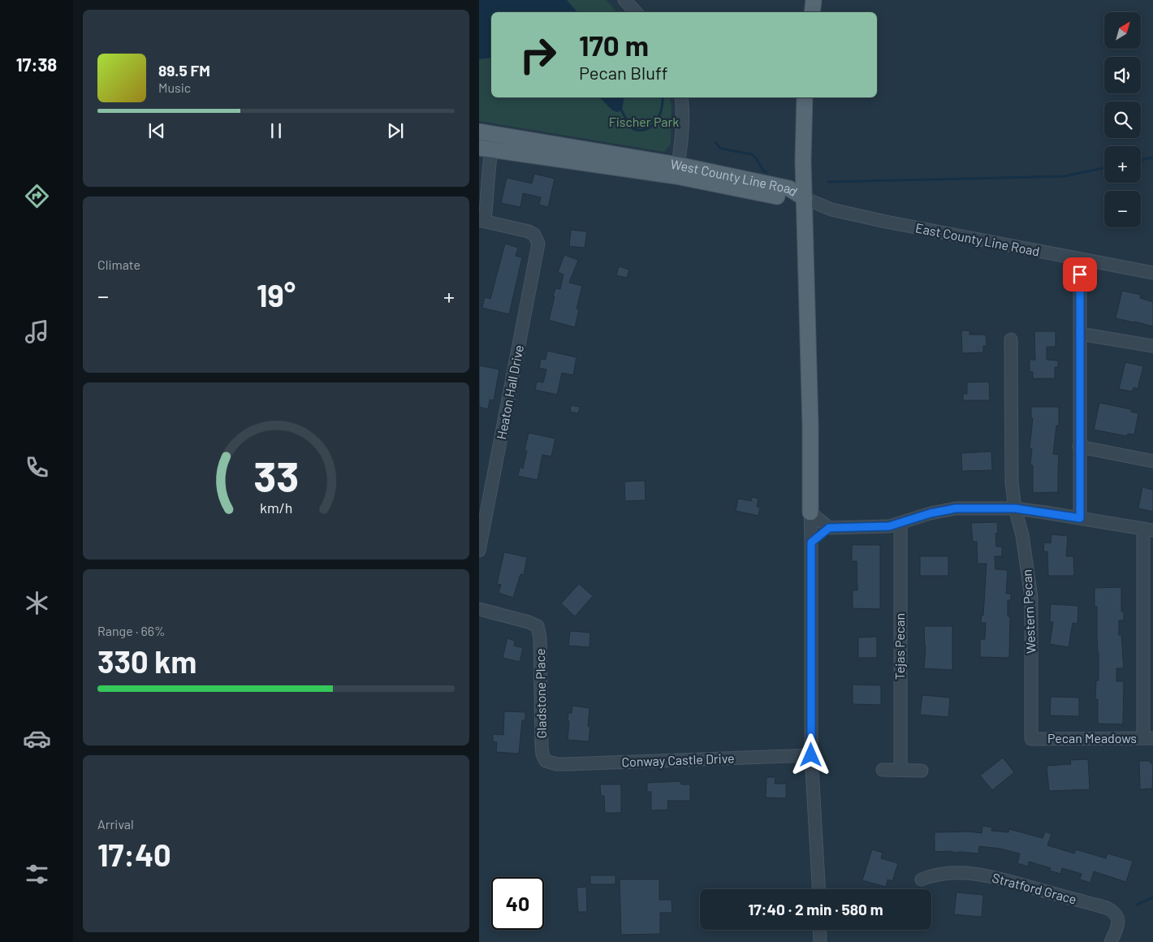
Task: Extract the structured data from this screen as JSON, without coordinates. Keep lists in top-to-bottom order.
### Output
{
  "streets": {
    "main road": ["West County Line Road"],
    "street": [
      "East County Line Road",
      "Heaton Hall Drive",
      "Western Pecan",
      "Tejas Pecan",
      "Gladstone Place",
      "Pecan Meadows",
      "Conway Castle Drive",
      "Stratford Grace"
    ]
  },
  "crossings": [
    ["West County Line Road", "East County Line Road"],
    ["Western Pecan", "Pecan Meadows"],
    ["Gladstone Place", "Conway Castle Drive"]
  ],
  "parks": ["Fischer Park"],
  "north": "top right",
  "page": {
    "tabs": "17:38",
    "map_buttons": ["+", "−"],
    "turn": ["170 m", "Pecan Bluff"],
    "song": ["89.5 FM", "Music"],
    "tile": [
      "Climate",
      ["Range · 66%", "330 km"],
      ["Arrival", "17:40"]
    ],
    "heat": ["−", "19°", "+"],
    "limit": "40",
    "trip": "17:40 · 2 min · 580 m",
    "gauge": ["33", "km/h"]
  }
}
